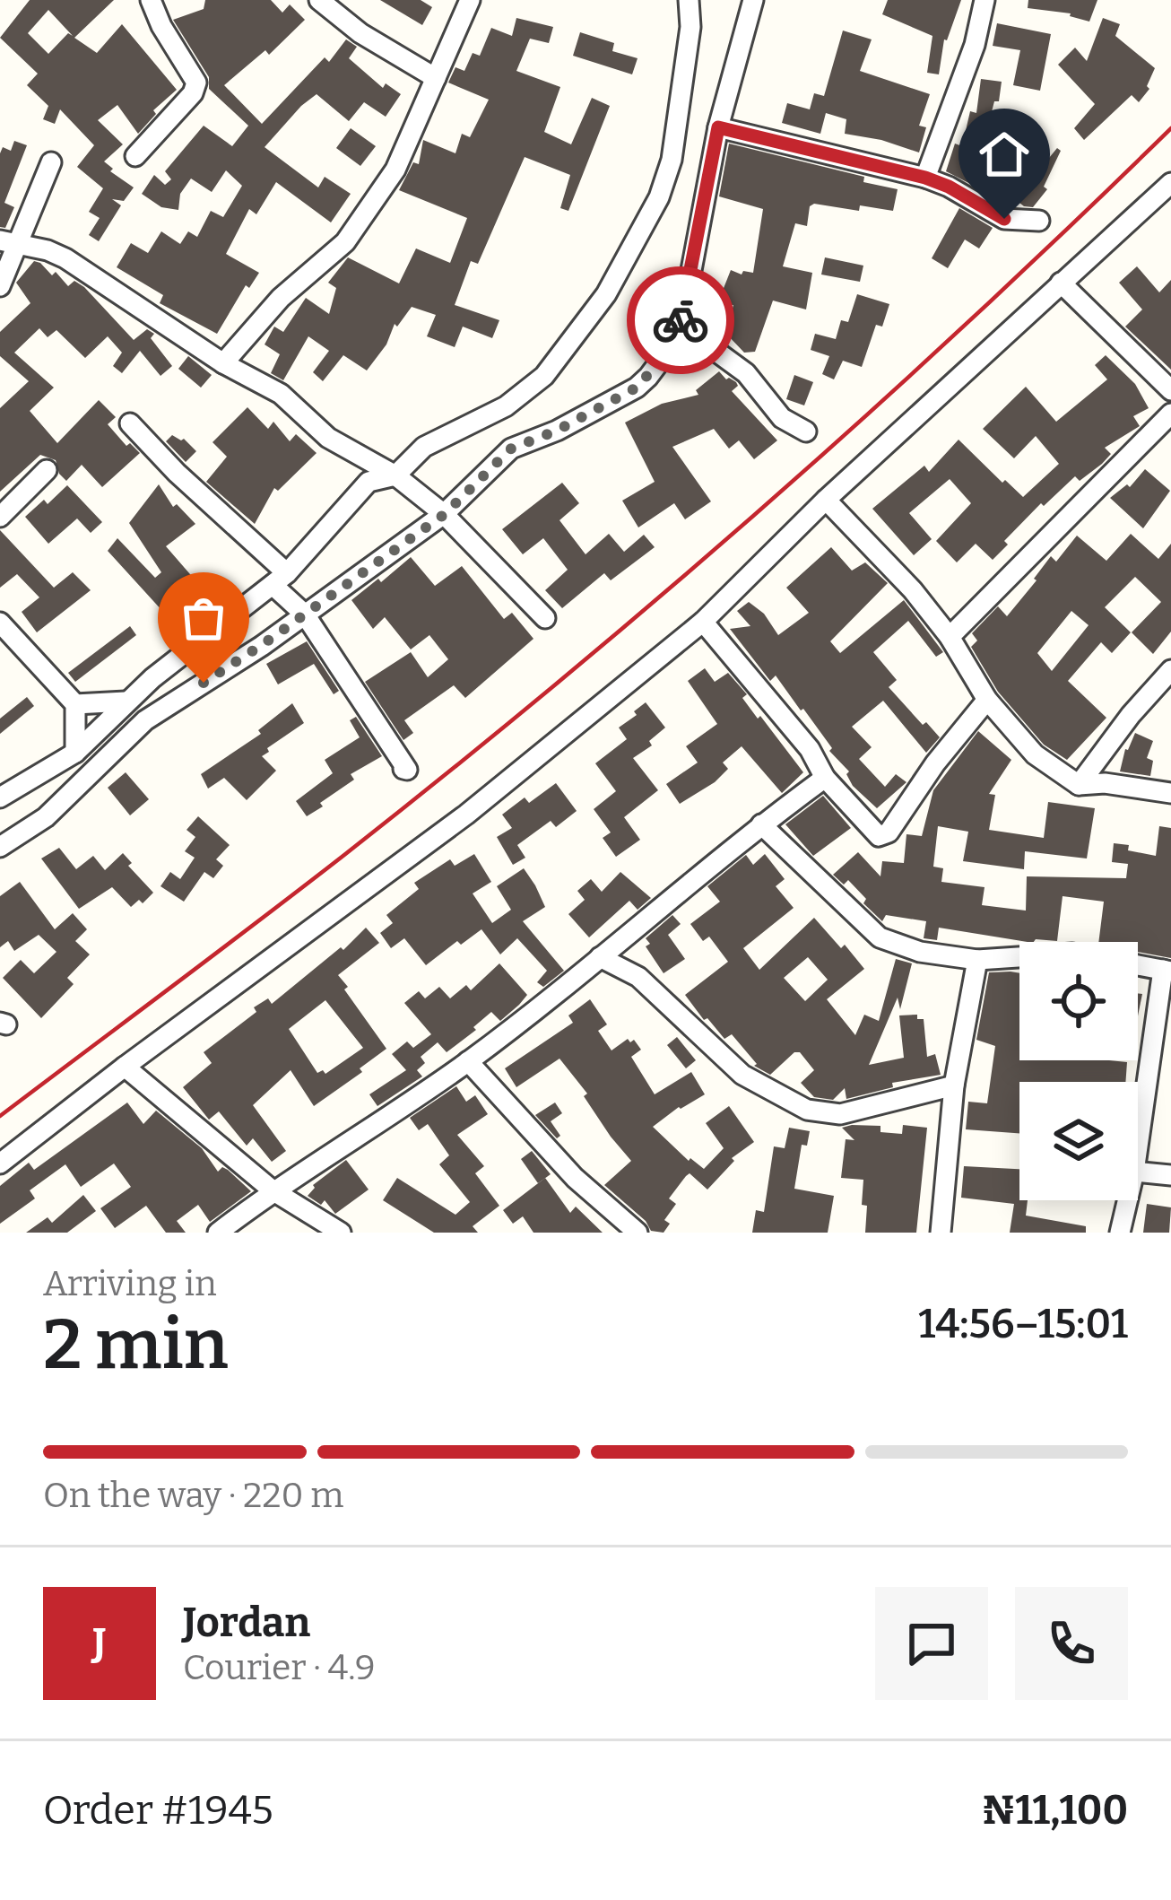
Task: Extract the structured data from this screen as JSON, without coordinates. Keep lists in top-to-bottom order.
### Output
{
  "page": {
    "heading": ["2 min", "Arriving in", "14:56–15:01"],
    "panel": [
      "Jordan",
      "Courier · 4.9",
      "Order #1945",
      "₦11,100"
    ],
    "bar": "On the way · 220 m",
    "round": "J"
  }
}
